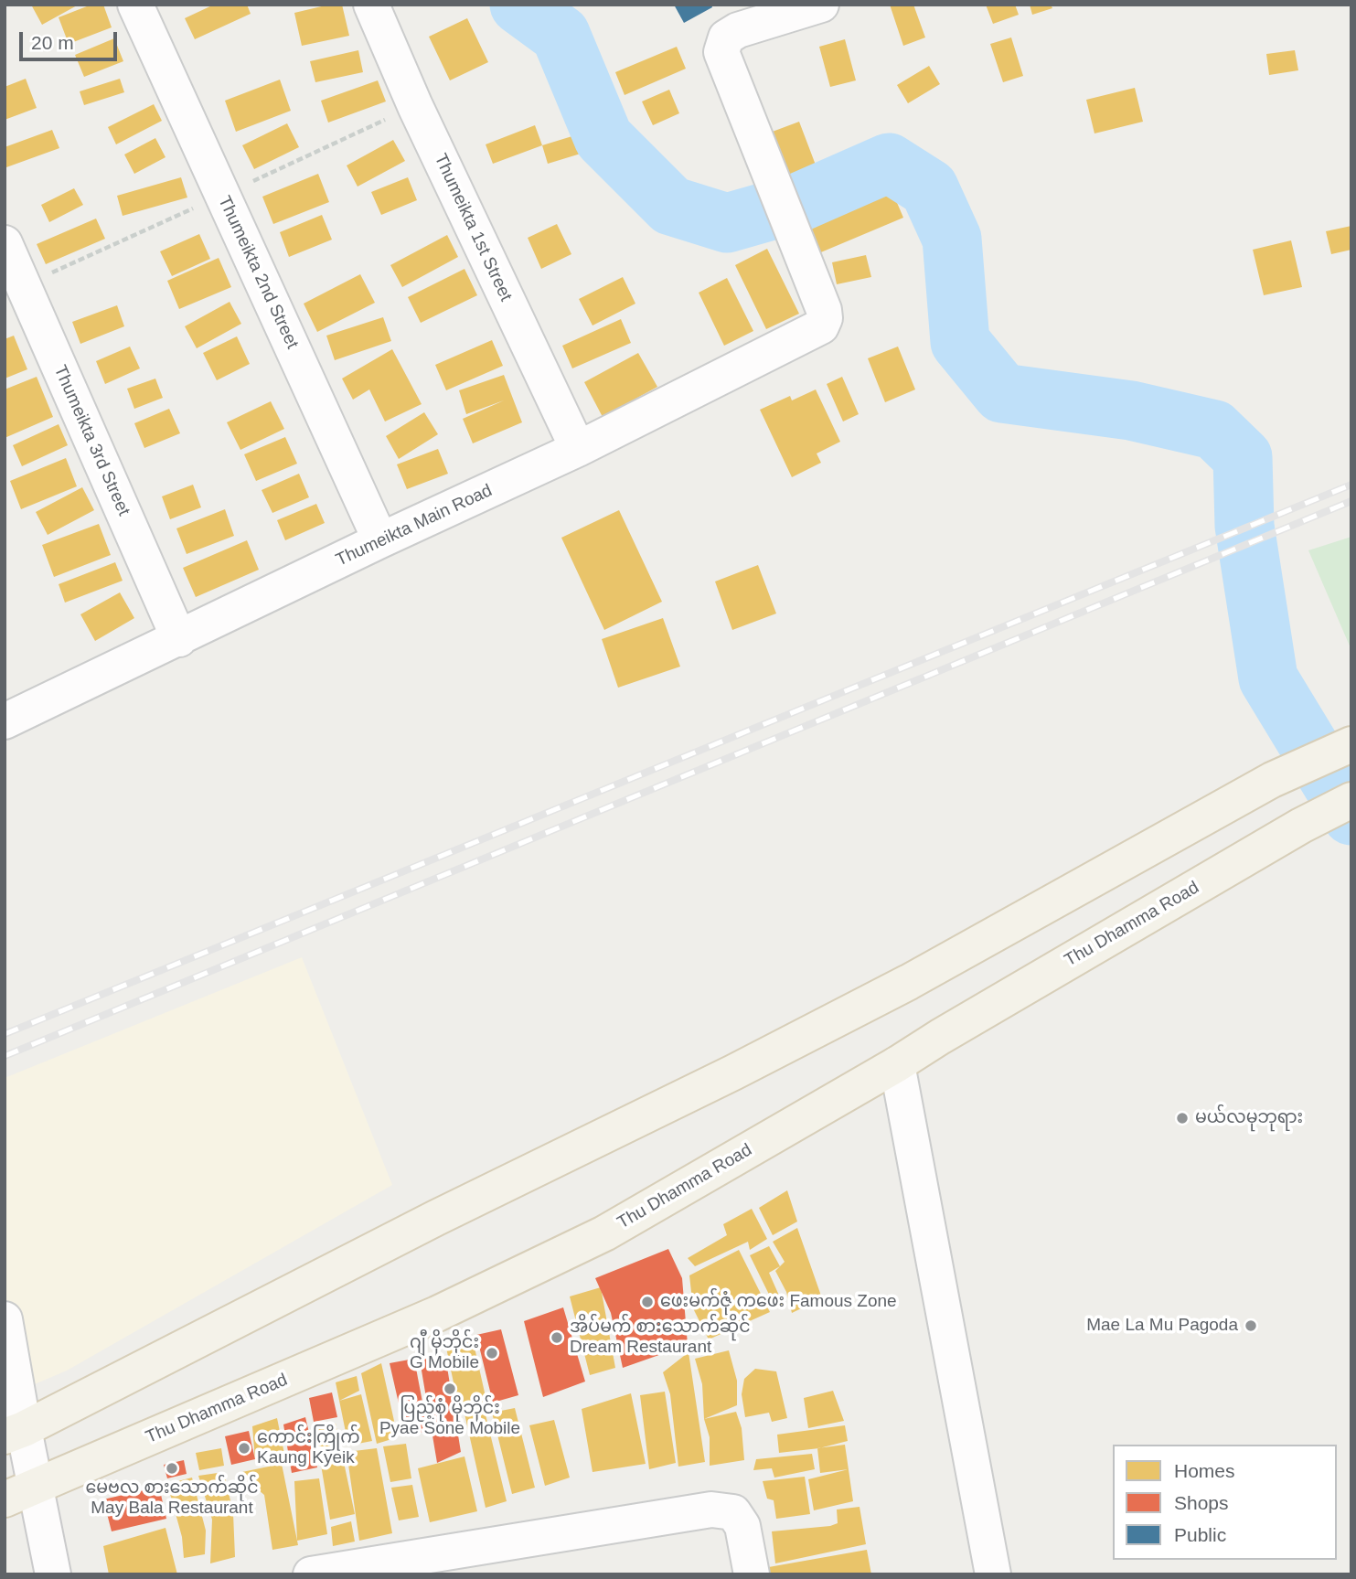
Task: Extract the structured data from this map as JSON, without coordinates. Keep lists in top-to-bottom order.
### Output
{
  "streets": {
    "main road": ["Thu Dhamma Road"],
    "street": [
      "Thumeikta 1st Street",
      "Thumeikta 2nd Street",
      "Thumeikta 3rd Street",
      "Thumeikta Main Road"
    ]
  },
  "crossings": [
    ["Thumeikta 1st Street", "Thumeikta Main Road"],
    ["Thumeikta 2nd Street", "Thumeikta Main Road"],
    ["Thumeikta 3rd Street", "Thumeikta Main Road"]
  ],
  "places": [
    "မယ်လမုဘုရား",
    "ဖေးမက်ဇုံ ကဖေး Famous Zone",
    "Mae La Mu Pagoda",
    "အိပ်မက် စားသောက်ဆိုင် Dream Restaurant",
    "ဂျီ မိုဘိုင်း G Mobile",
    "ပြည့်စုံ မိုဘိုင်း Pyae Sone Mobile",
    "ကောင်းကြိုက် Kaung Kyeik",
    "မေဗလ စားသောက်ဆိုင် May Bala Restaurant"
  ],
  "legend": ["Homes", "Shops", "Public"],
  "scale_bar": "20 m"
}
